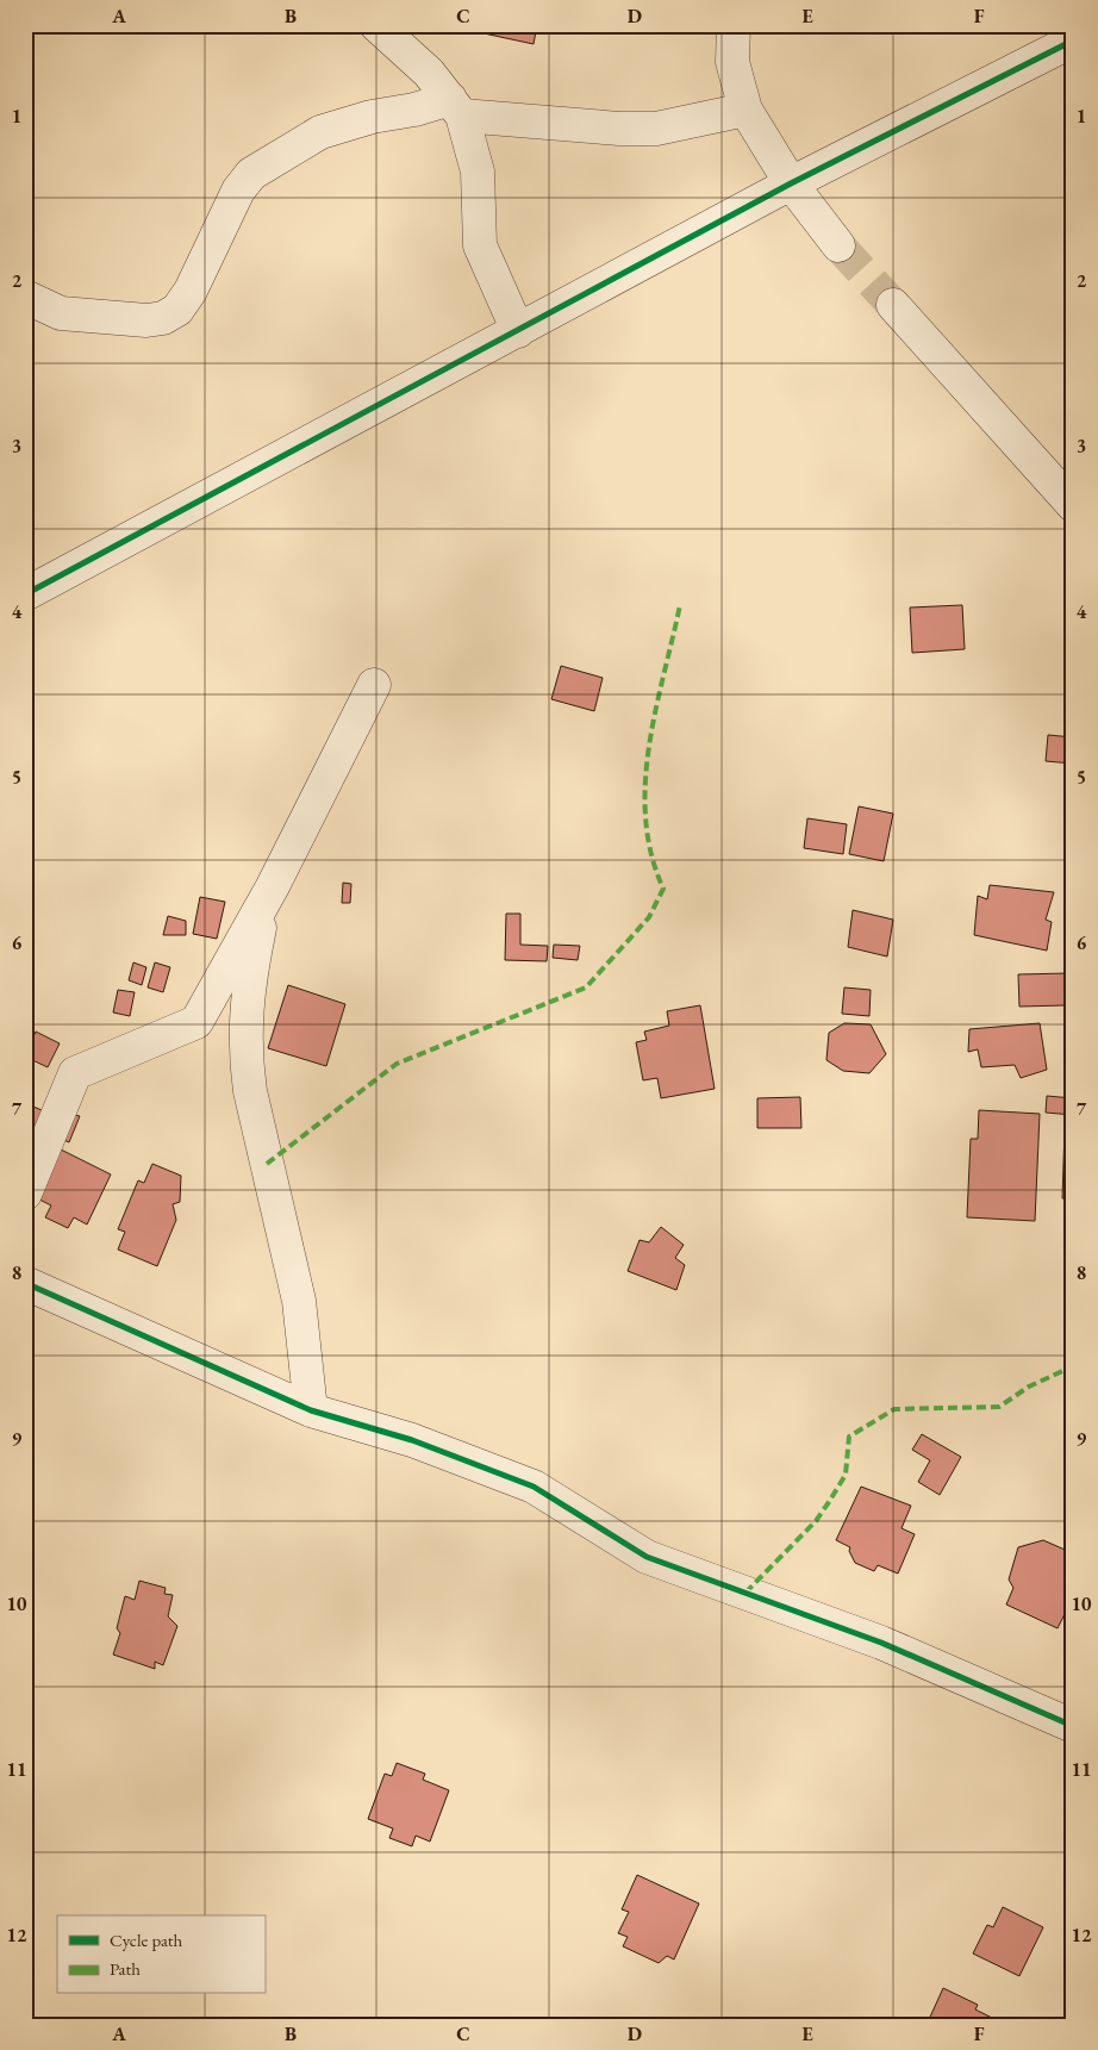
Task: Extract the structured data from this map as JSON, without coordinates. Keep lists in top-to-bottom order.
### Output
{
  "legend": ["Cycle path", "Path"],
  "grid": {
    "columns": [
      "A",
      "B",
      "C",
      "D",
      "E",
      "F"
    ],
    "rows": [
      "1",
      "2",
      "3",
      "4",
      "5",
      "6",
      "7",
      "8",
      "9",
      "10",
      "11",
      "12"
    ]
  }
}
